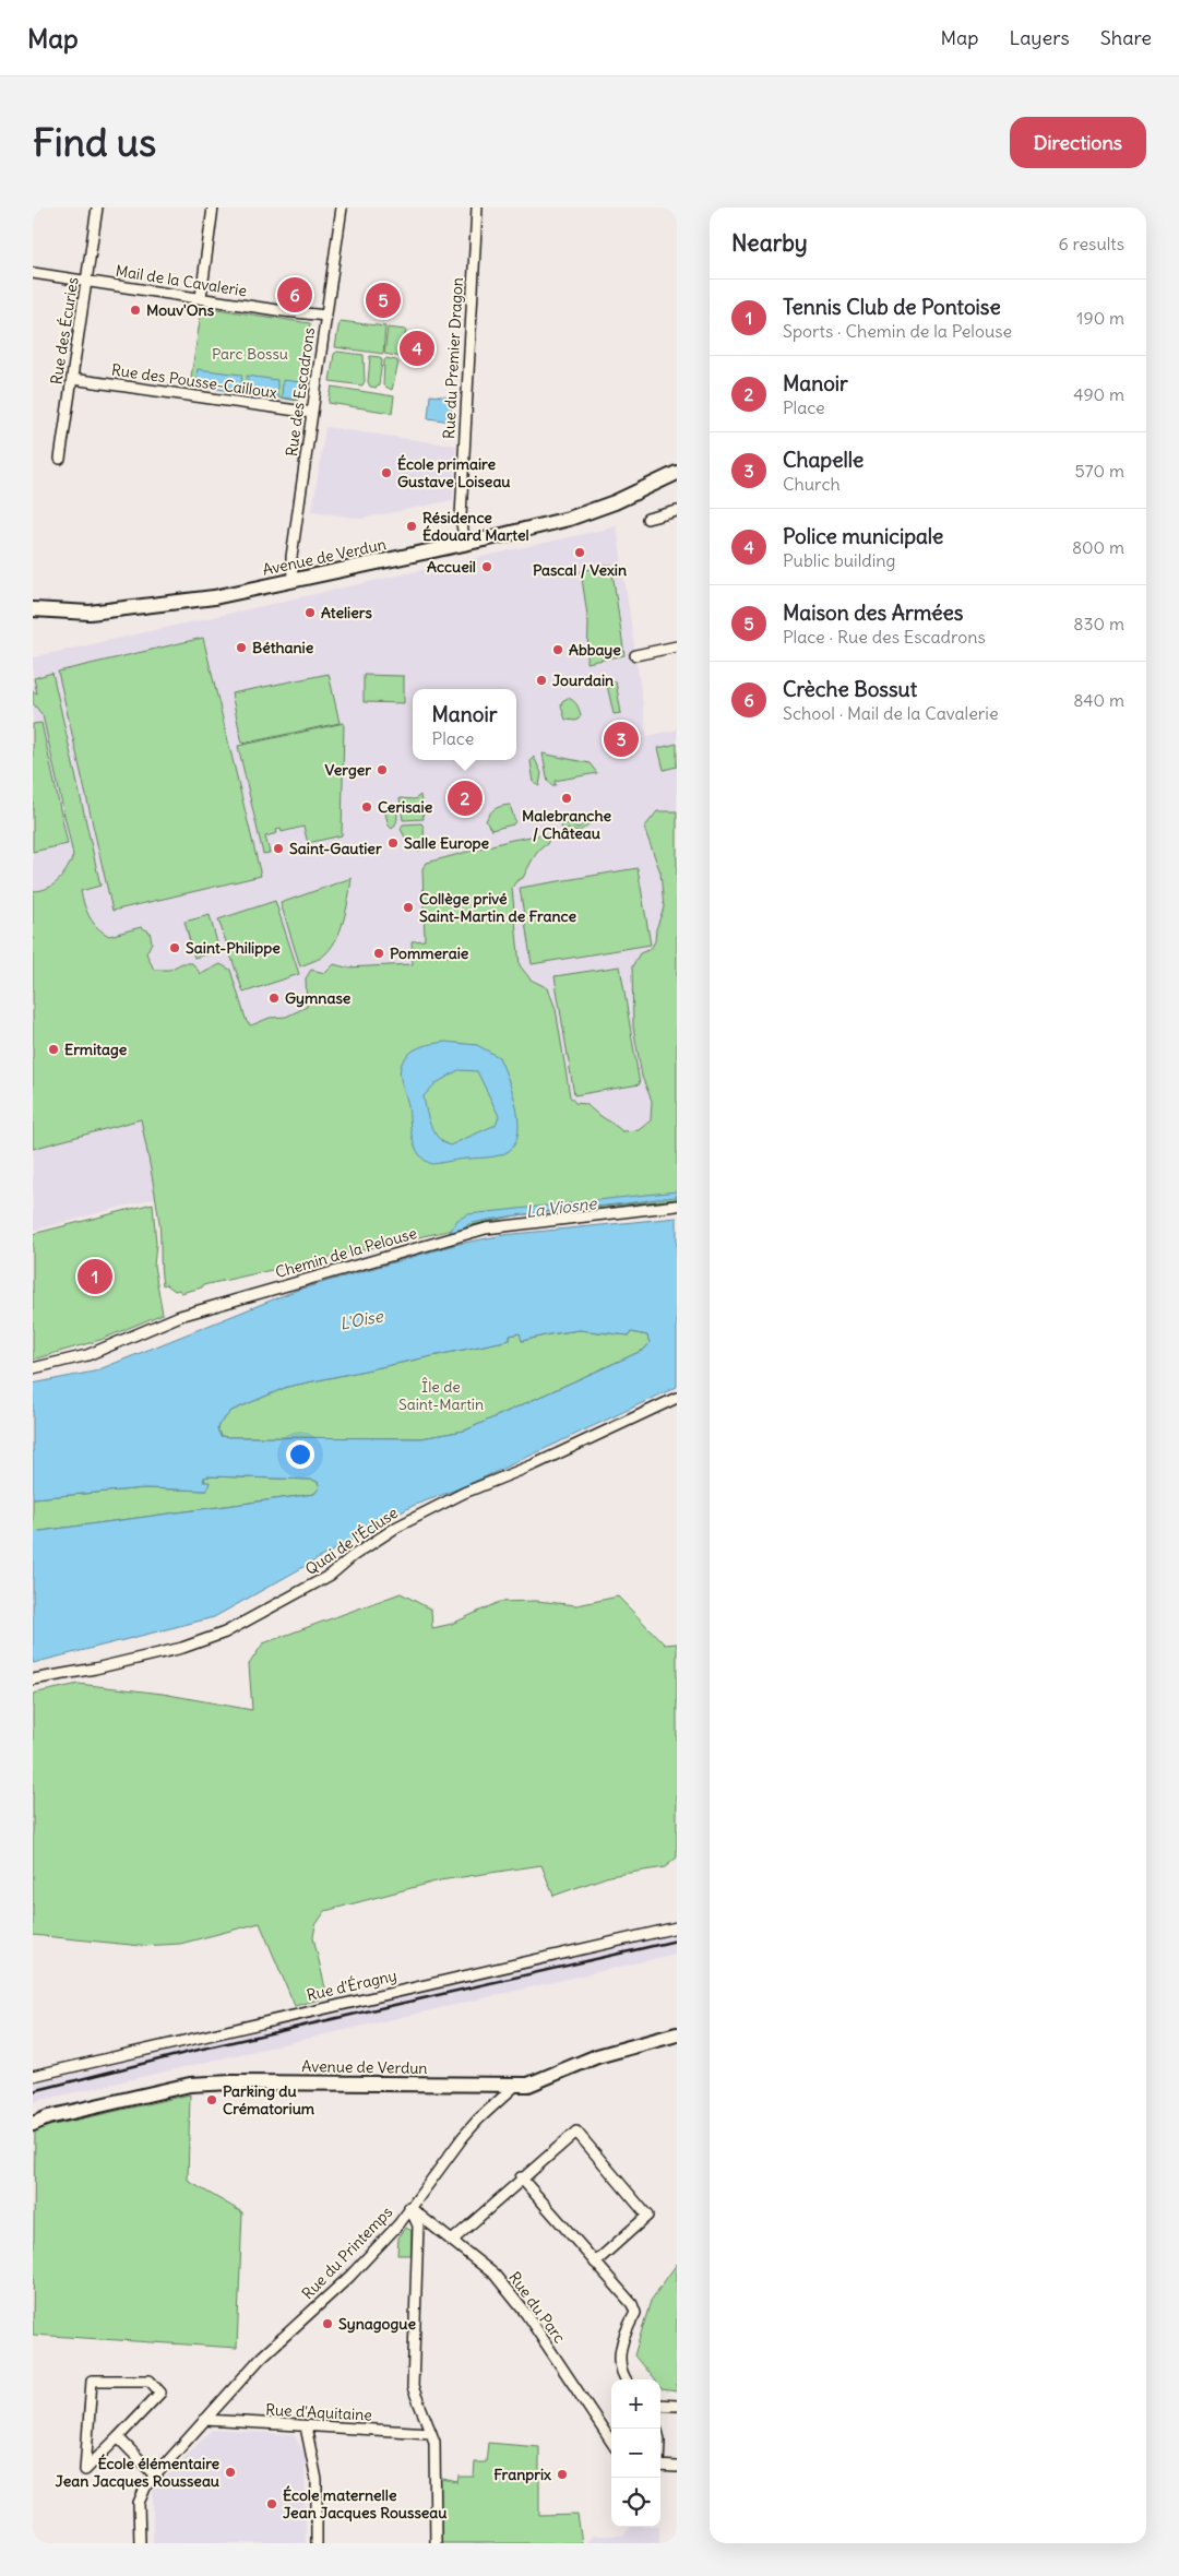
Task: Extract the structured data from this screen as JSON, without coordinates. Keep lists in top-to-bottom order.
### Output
{
  "streets": {
    "main road": ["Avenue de Verdun"],
    "street": [
      "Mail de la Cavalerie",
      "Rue des Écuries",
      "Rue du Premier Dragon",
      "Rue des Pousse-Cailloux",
      "Rue des Escadrons",
      "Chemin de la Pelouse",
      "Quai de l'Écluse",
      "Rue d'Éragny",
      "Rue du Printemps",
      "Rue du Parc",
      "Rue d'Aquitaine"
    ]
  },
  "crossings": [
    ["Mail de la Cavalerie", "Rue des Écuries"],
    ["Mail de la Cavalerie", "Rue des Escadrons"],
    ["Rue des Écuries", "Rue des Pousse-Cailloux"],
    ["Rue du Premier Dragon", "Avenue de Verdun"],
    ["Rue des Pousse-Cailloux", "Rue des Escadrons"],
    ["Rue des Escadrons", "Avenue de Verdun"],
    ["Avenue de Verdun", "Rue du Printemps"],
    ["Rue du Printemps", "Rue du Parc"],
    ["Rue du Printemps", "Rue d'Aquitaine"]
  ],
  "water": ["La Viosne", "L'Oise"],
  "parks": ["Parc Bossu", "Île de Saint-Martin"],
  "places": [
    "Mouv'Ons",
    "École primaire Gustave Loiseau",
    "Résidence Édouard Martel",
    "Pascal / Vexin",
    "Accueil",
    "Ateliers",
    "Béthanie",
    "Abbaye",
    "Jourdain",
    "Verger",
    "Malebranche / Château",
    "Cerisaie",
    "Salle Europe",
    "Saint-Gautier",
    "Collège privé Saint-Martin de France",
    "Saint-Philippe",
    "Pommeraie",
    "Gymnase",
    "Ermitage",
    "Parking du Crématorium",
    "Synagogue",
    "École élémentaire Jean Jacques Rousseau",
    "Franprix",
    "École maternelle Jean Jacques Rousseau"
  ],
  "page": {
    "header": "Map",
    "nav": ["Map", "Layers", "Share"],
    "buttons": "Directions",
    "title": "Find us",
    "heading": ["Nearby", "6 results"],
    "pins": [
      "6",
      "5",
      "4",
      "3",
      "2",
      "1"
    ],
    "list": [
      {
        "mark": "1",
        "name": "Tennis Club de Pontoise",
        "note": "Sports · Chemin de la Pelouse",
        "value": "190 m"
      },
      {
        "mark": "2",
        "name": "Manoir",
        "note": "Place",
        "value": "490 m"
      },
      {
        "mark": "3",
        "name": "Chapelle",
        "note": "Church",
        "value": "570 m"
      },
      {
        "mark": "4",
        "name": "Police municipale",
        "note": "Public building",
        "value": "800 m"
      },
      {
        "mark": "5",
        "name": "Maison des Armées",
        "note": "Place · Rue des Escadrons",
        "value": "830 m"
      },
      {
        "mark": "6",
        "name": "Crèche Bossut",
        "note": "School · Mail de la Cavalerie",
        "value": "840 m"
      }
    ],
    "popup": ["Manoir", "Place"],
    "map_buttons": ["+", "−"]
  }
}
